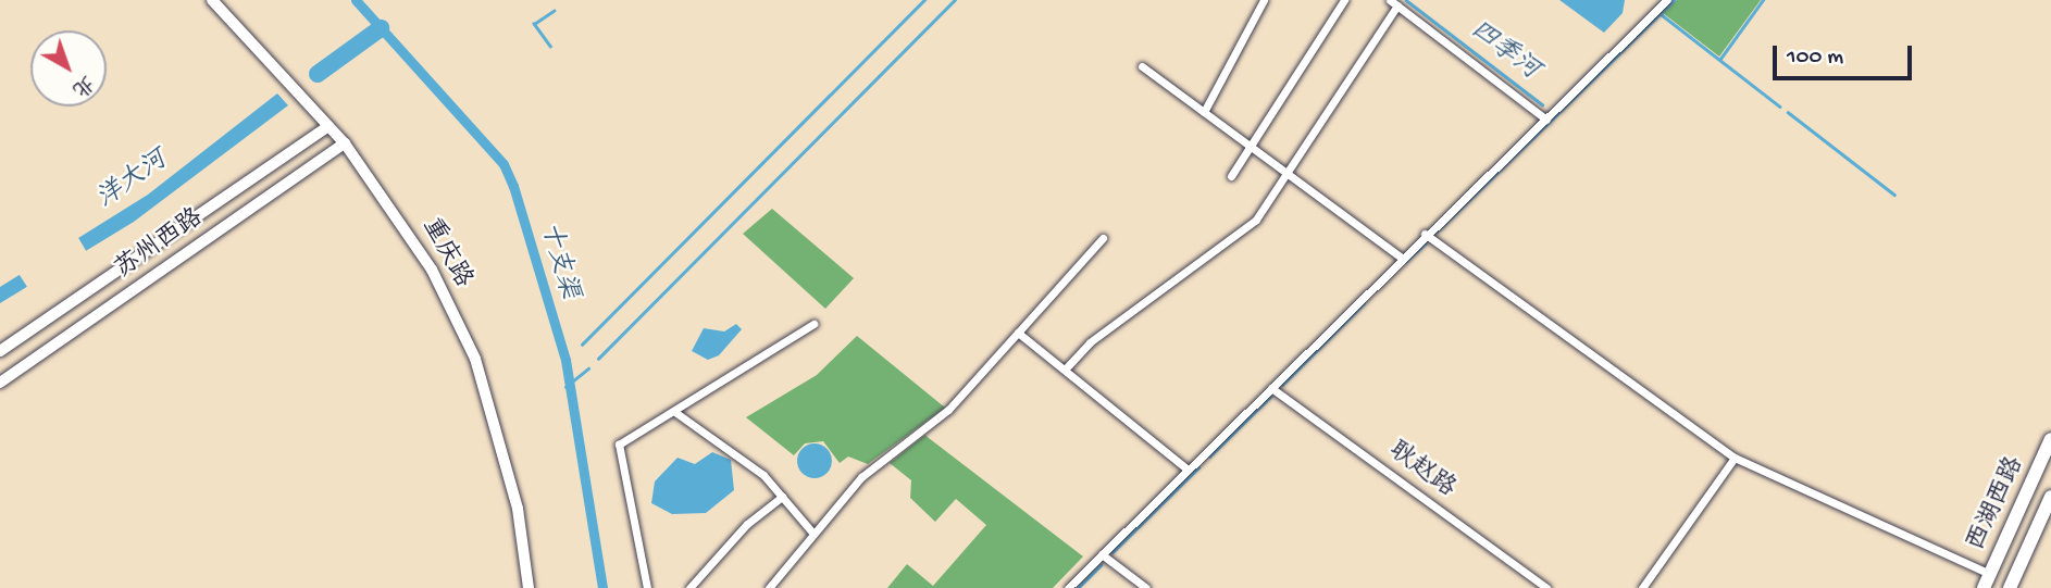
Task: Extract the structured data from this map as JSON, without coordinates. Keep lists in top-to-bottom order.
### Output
{
  "streets": {
    "main road": ["苏州西路", "重庆路", "西湖西路"],
    "street": ["耿赵路"]
  },
  "crossings": [
    ["苏州西路", "重庆路"]
  ],
  "water": ["四季河", "洋大河", "十支渠"],
  "scale_bar": "100 m",
  "north": "bottom right"
}
